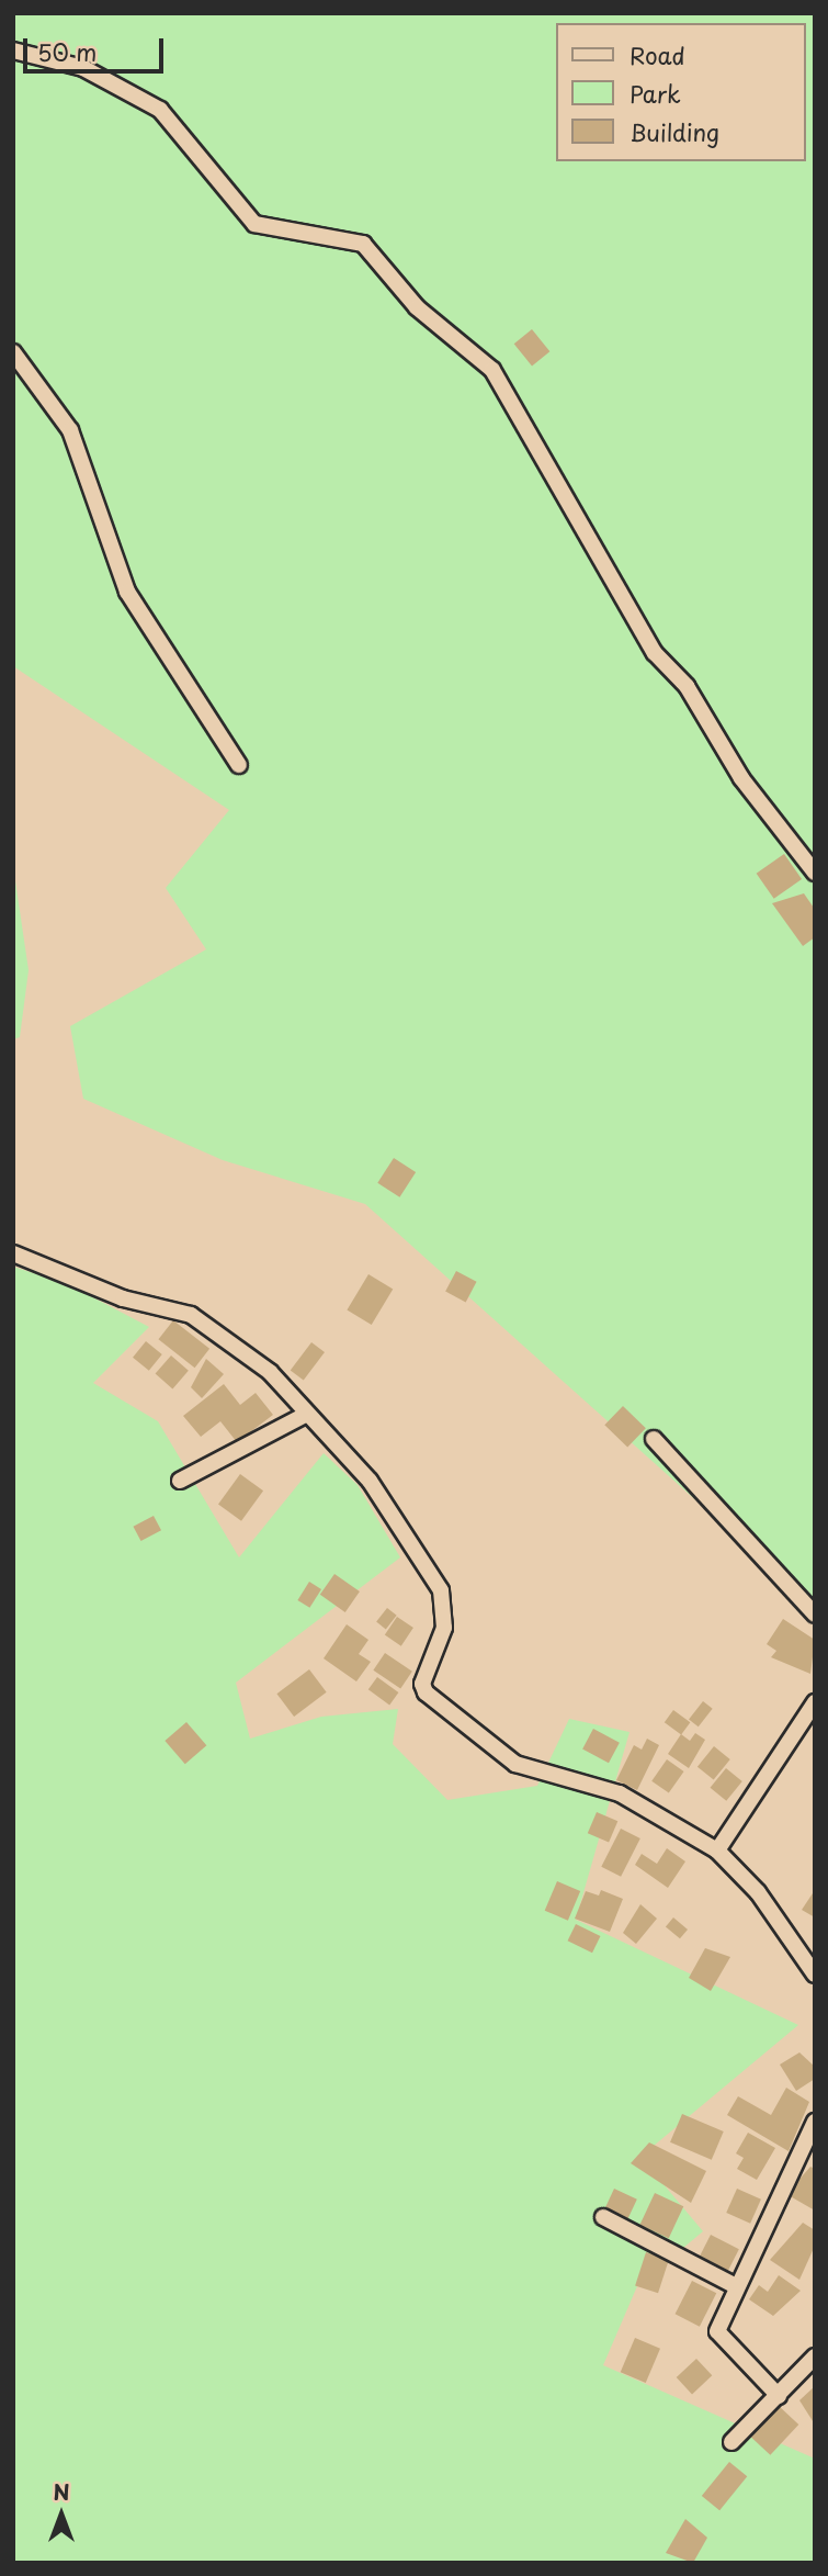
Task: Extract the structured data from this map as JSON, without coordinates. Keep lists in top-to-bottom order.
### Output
{
  "legend": ["Road", "Park", "Building"],
  "scale_bar": "50 m",
  "north": "top"
}
